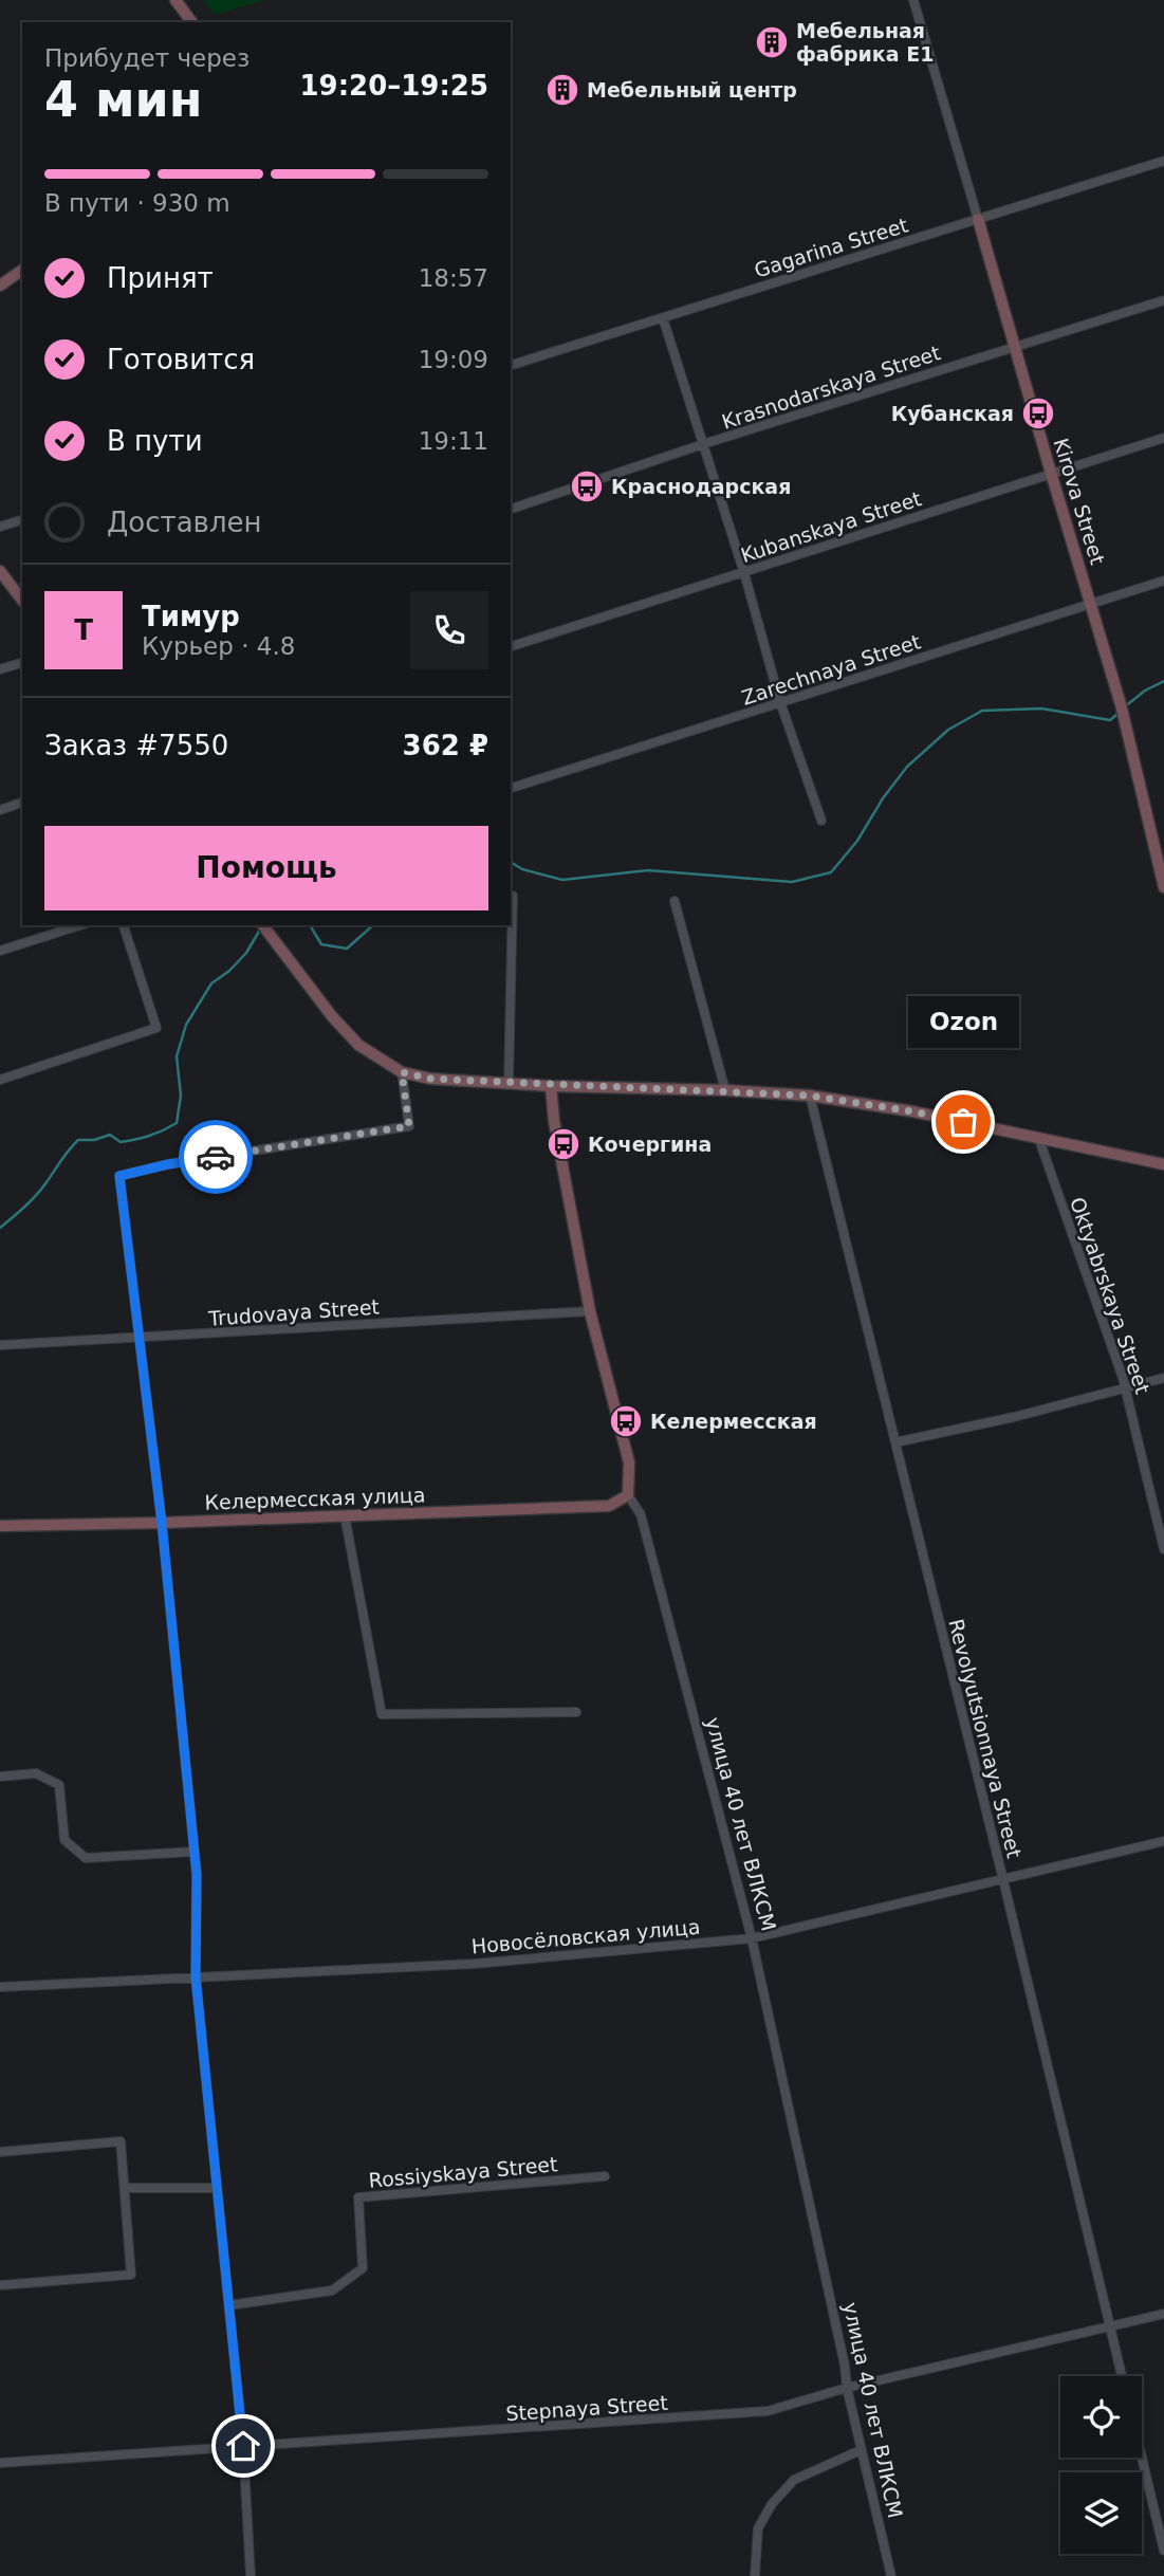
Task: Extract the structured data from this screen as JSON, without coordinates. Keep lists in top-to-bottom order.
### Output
{
  "streets": {
    "street": [
      "Gagarina Street",
      "Krasnodarskaya Street",
      "Kirova Street",
      "Kubanskaya Street",
      "Zarechnaya Street",
      "Oktyabrskaya Street",
      "Trudovaya Street",
      "Келермесская улица",
      "Revolyutsionnaya Street",
      "улица 40 лет ВЛКСМ",
      "Новосёловская улица",
      "Rossiyskaya Street",
      "Stepnaya Street"
    ]
  },
  "crossings": [
    ["Gagarina Street", "Kirova Street"],
    ["Krasnodarskaya Street", "Kirova Street"],
    ["Kirova Street", "Kubanskaya Street"],
    ["Kirova Street", "Zarechnaya Street"],
    ["Trudovaya Street", "улица 40 лет ВЛКСМ"],
    ["Келермесская улица", "улица 40 лет ВЛКСМ"],
    ["Revolyutsionnaya Street", "Новосёловская улица"],
    ["Revolyutsionnaya Street", "Stepnaya Street"],
    ["улица 40 лет ВЛКСМ", "Новосёловская улица"],
    ["улица 40 лет ВЛКСМ", "Stepnaya Street"]
  ],
  "places": {
    "building": ["Мебельная фабрика Е1", "Мебельный центр"],
    "bus stop": [
      "Кубанская",
      "Краснодарская",
      "Кочергина",
      "Келермесская"
    ],
    "other": ["Ozon"]
  },
  "page": {
    "heading": ["4 мин", "Прибудет через", "19:20–19:25"],
    "panel": [
      "Тимур",
      "Курьер · 4.8",
      "Заказ #7550",
      "362 ₽"
    ],
    "bar": "В пути · 930 m",
    "list": [
      ["Принят", "18:57"],
      ["Готовится", "19:09"],
      ["В пути", "19:11"],
      "Доставлен"
    ],
    "round": "Т",
    "buttons": "Помощь",
    "bubble": "Ozon"
  }
}
